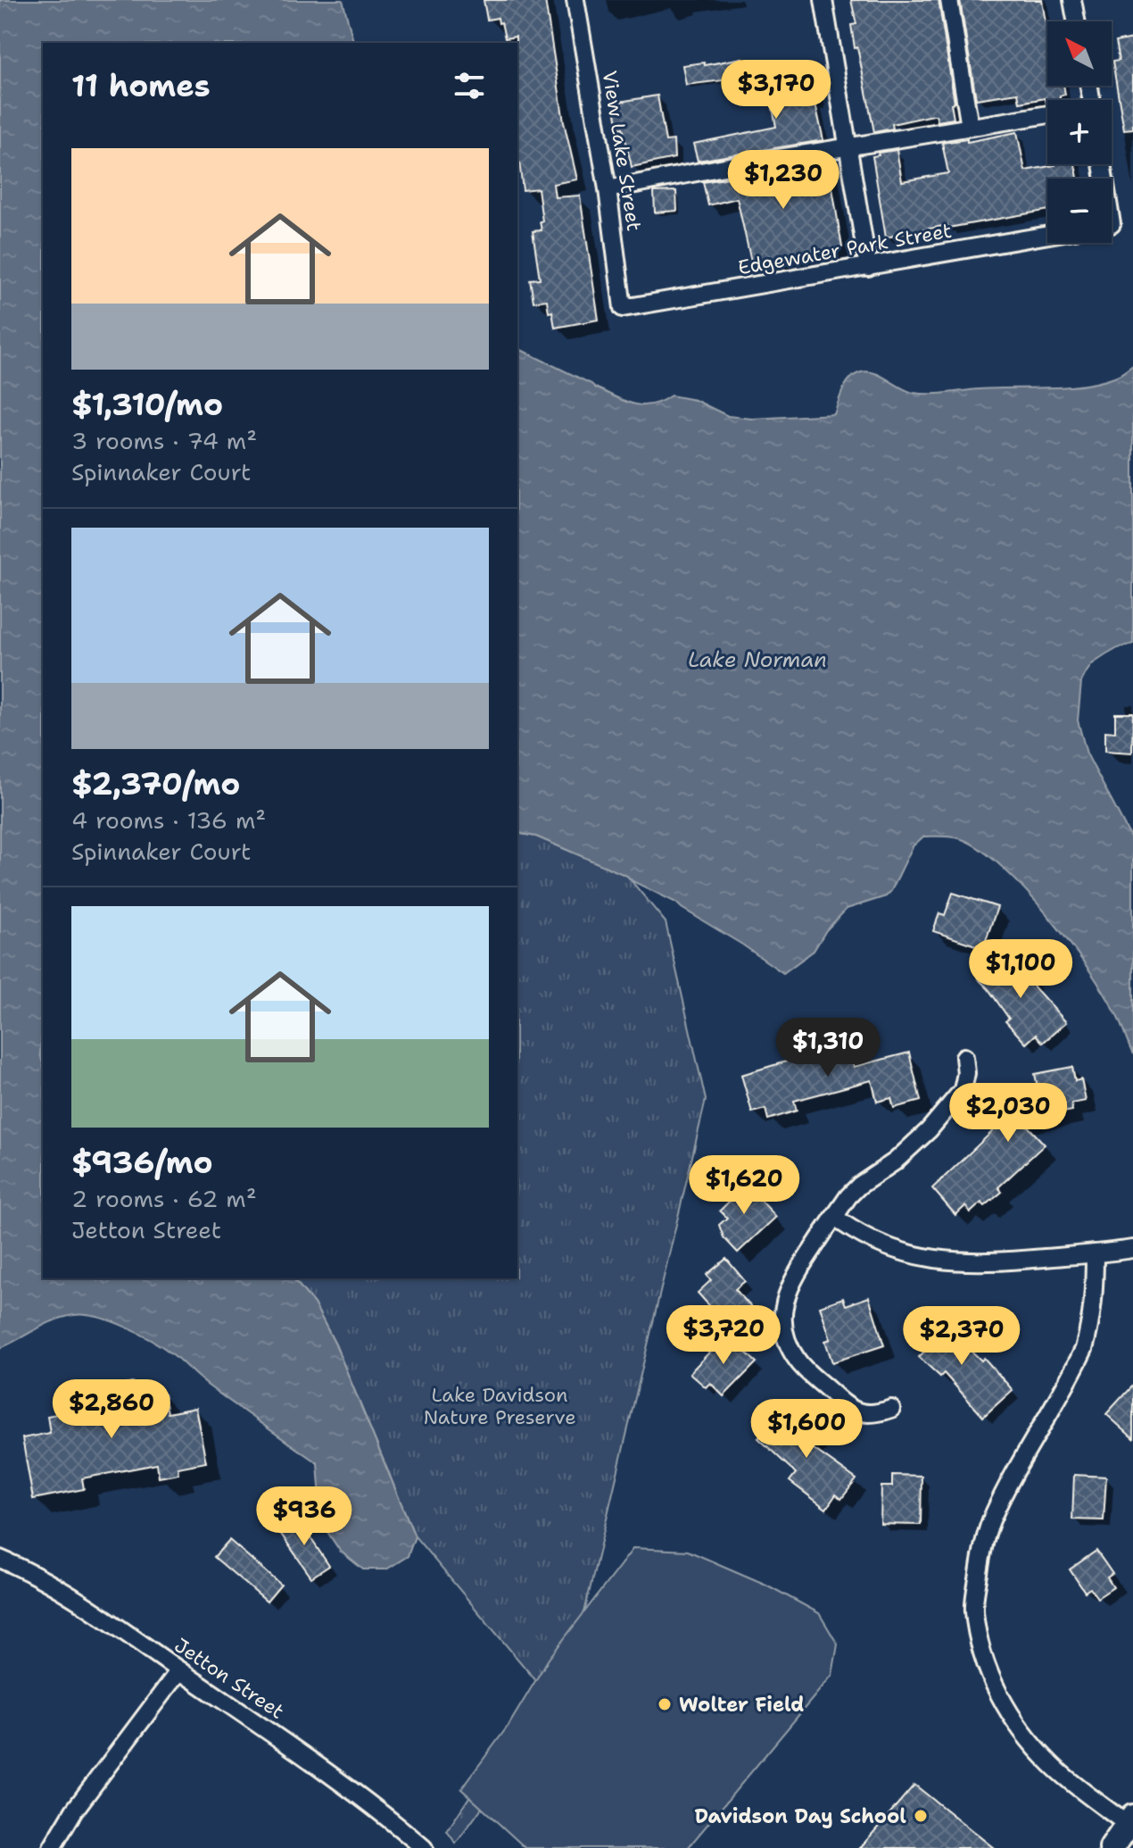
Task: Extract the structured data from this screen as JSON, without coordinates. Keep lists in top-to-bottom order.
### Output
{
  "streets": {
    "street": ["View Lake Street", "Edgewater Park Street", "Jetton Street"]
  },
  "crossings": [
    ["View Lake Street", "Edgewater Park Street"]
  ],
  "water": ["Lake Norman"],
  "parks": ["Lake Davidson Nature Preserve"],
  "places": ["Wolter Field", "Davidson Day School"],
  "north": "top left",
  "page": {
    "map_buttons": ["+", "−"],
    "heading": "11 homes",
    "price": [
      "$3,170",
      "$1,230",
      "$1,100",
      "$1,310",
      "$2,030",
      "$1,620",
      "$3,720",
      "$2,370",
      "$2,860",
      "$1,600",
      "$936"
    ],
    "list": [
      {
        "name": "$1,310/mo",
        "note": "3 rooms · 74 m² · Spinnaker Court"
      },
      {
        "name": "$2,370/mo",
        "note": "4 rooms · 136 m² · Spinnaker Court"
      },
      {
        "name": "$936/mo",
        "note": "2 rooms · 62 m² · Jetton Street"
      }
    ]
  }
}
